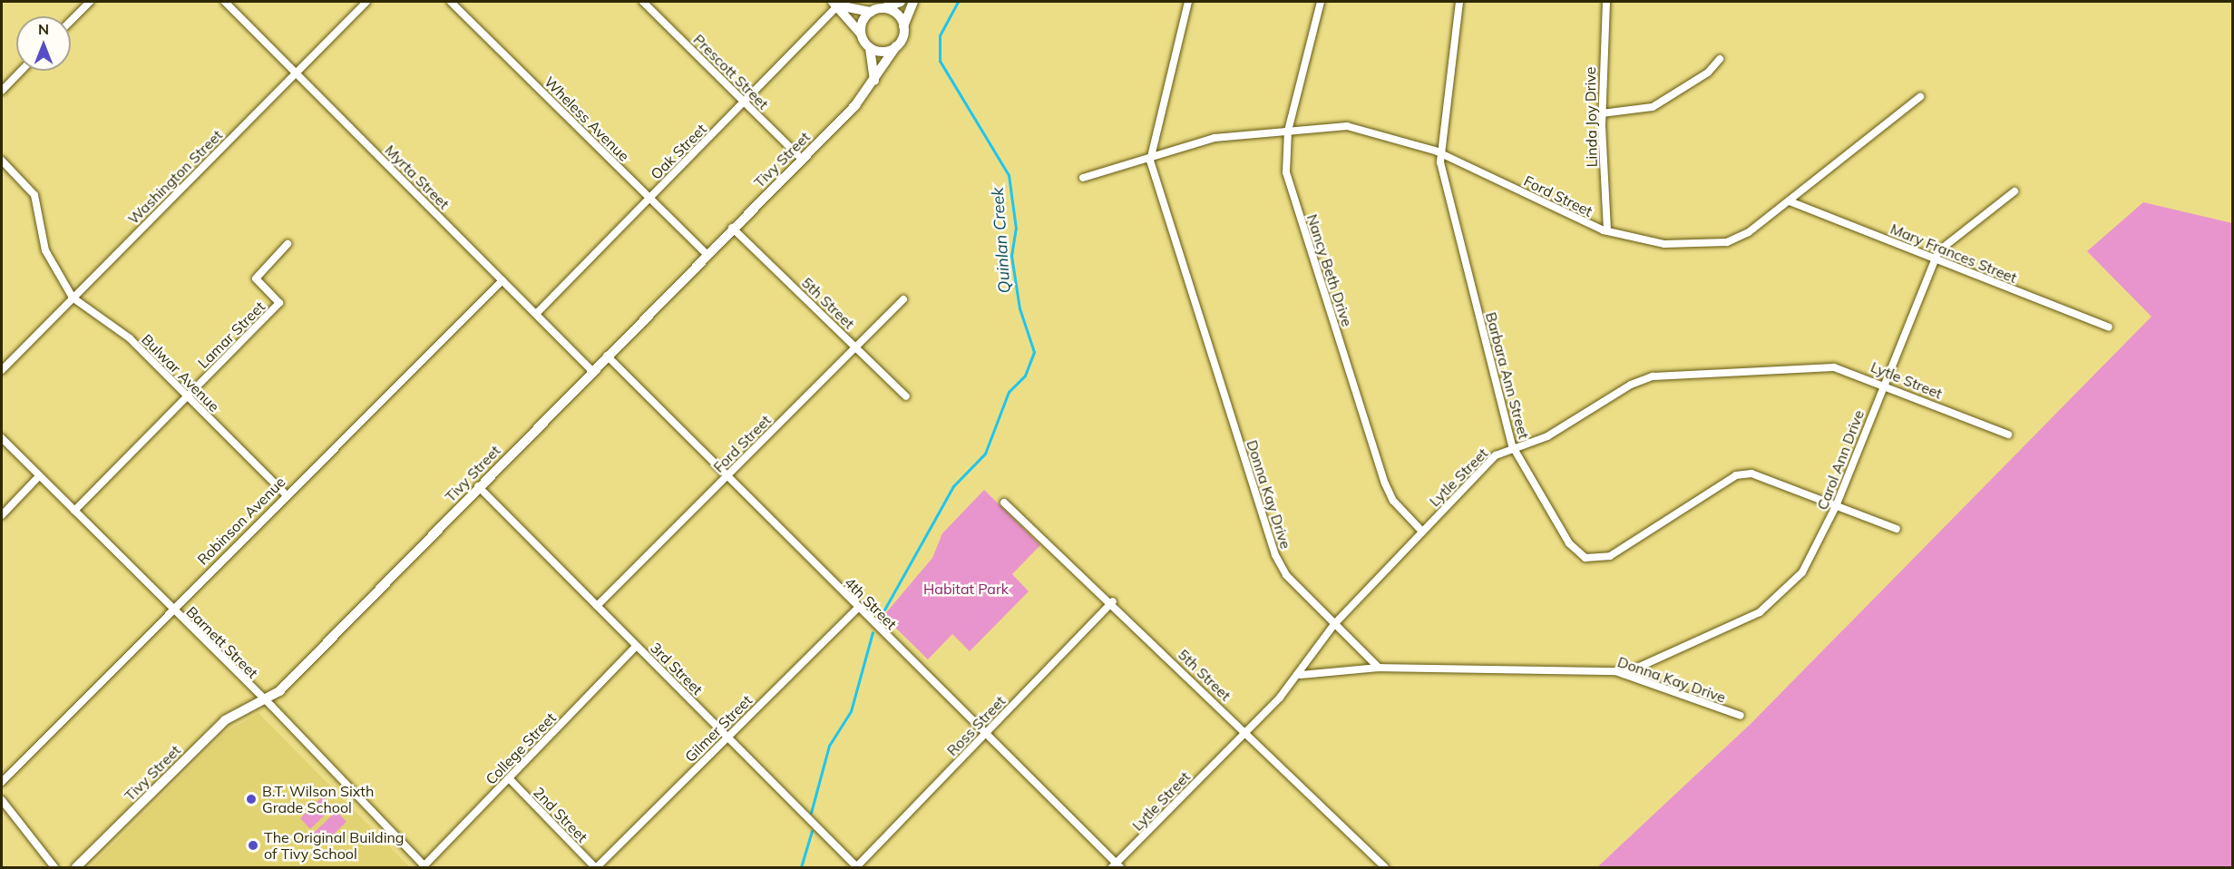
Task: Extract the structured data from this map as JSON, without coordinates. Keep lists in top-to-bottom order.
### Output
{
  "streets": {
    "street": [
      "Prescott Street",
      "Linda Joy Drive",
      "Wheless Avenue",
      "Oak Street",
      "Tivy Street",
      "Washington Street",
      "Myrta Street",
      "Ford Street",
      "Mary Frances Street",
      "Nancy Beth Drive",
      "5th Street",
      "Lamar Street",
      "Bulwar Avenue",
      "Barbara Ann Street",
      "Lytle Street",
      "Carol Ann Drive",
      "Donna Kay Drive",
      "Robinson Avenue",
      "4th Street",
      "Barnett Street",
      "3rd Street",
      "Ross Street",
      "Gilmer Street",
      "College Street",
      "2nd Street"
    ]
  },
  "crossings": [
    ["Prescott Street", "Oak Street"],
    ["Prescott Street", "Tivy Street"],
    ["Linda Joy Drive", "Ford Street"],
    ["Wheless Avenue", "Oak Street"],
    ["Wheless Avenue", "Tivy Street"],
    ["Oak Street", "Myrta Street"],
    ["Tivy Street", "Myrta Street"],
    ["Tivy Street", "5th Street"],
    ["Tivy Street", "4th Street"],
    ["Tivy Street", "Barnett Street"],
    ["Tivy Street", "3rd Street"],
    ["Washington Street", "Myrta Street"],
    ["Washington Street", "Bulwar Avenue"],
    ["Myrta Street", "Robinson Avenue"],
    ["Ford Street", "Mary Frances Street"],
    ["Ford Street", "Nancy Beth Drive"],
    ["Ford Street", "5th Street"],
    ["Ford Street", "Barbara Ann Street"],
    ["Ford Street", "Donna Kay Drive"],
    ["Ford Street", "4th Street"],
    ["Ford Street", "3rd Street"],
    ["Mary Frances Street", "Carol Ann Drive"],
    ["Nancy Beth Drive", "Lytle Street"],
    ["5th Street", "Lytle Street"],
    ["5th Street", "Ross Street"],
    ["Lamar Street", "Bulwar Avenue"],
    ["Lamar Street", "Barnett Street"],
    ["Bulwar Avenue", "Robinson Avenue"],
    ["Barbara Ann Street", "Lytle Street"],
    ["Barbara Ann Street", "Carol Ann Drive"],
    ["Lytle Street", "Carol Ann Drive"],
    ["Lytle Street", "Donna Kay Drive"],
    ["Lytle Street", "4th Street"],
    ["Carol Ann Drive", "Donna Kay Drive"],
    ["Robinson Avenue", "Barnett Street"],
    ["4th Street", "Ross Street"],
    ["4th Street", "Gilmer Street"],
    ["Barnett Street", "College Street"],
    ["3rd Street", "Ross Street"],
    ["3rd Street", "Gilmer Street"],
    ["3rd Street", "College Street"],
    ["Gilmer Street", "2nd Street"],
    ["College Street", "2nd Street"]
  ],
  "water": ["Quinlan Creek"],
  "parks": ["Habitat Park"],
  "places": ["B.T. Wilson Sixth Grade School", "The Original Building of Tivy School"],
  "north": "top"
}
